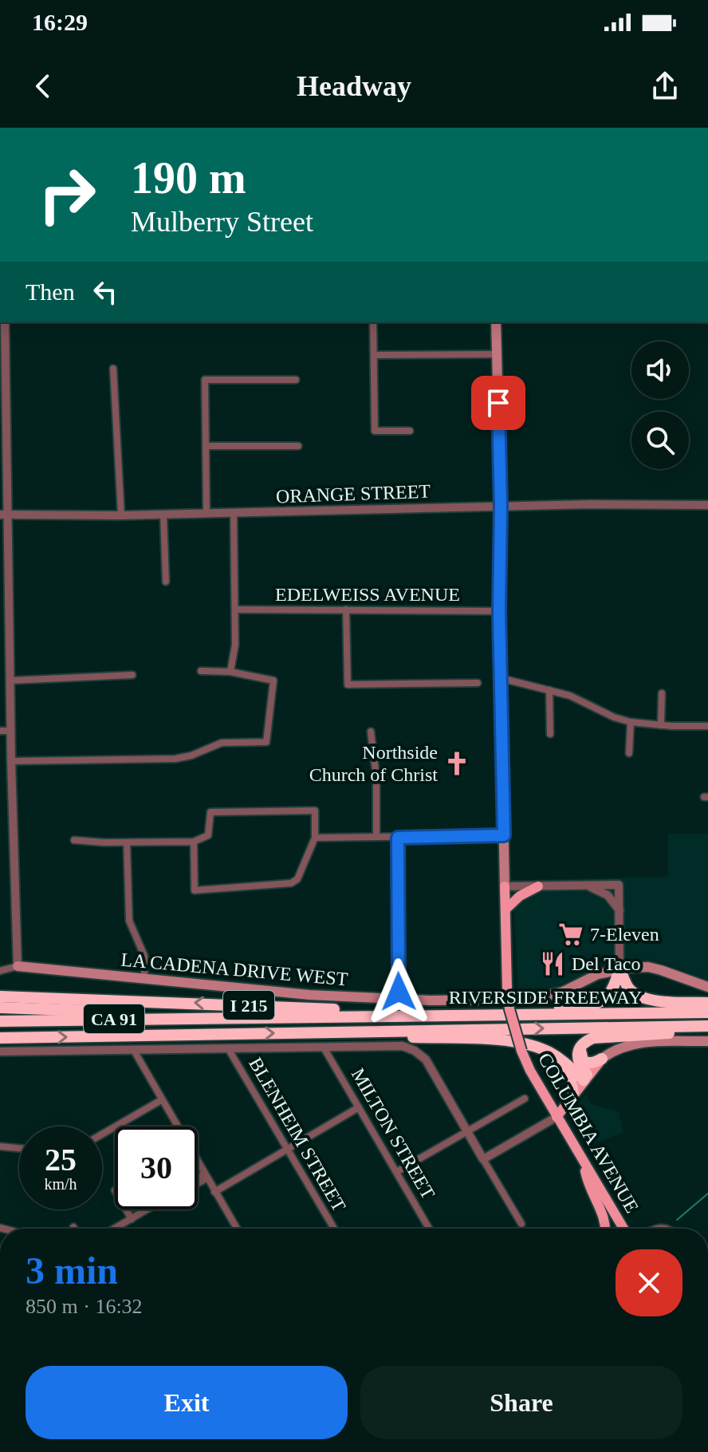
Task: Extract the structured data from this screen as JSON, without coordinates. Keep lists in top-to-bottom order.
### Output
{
  "streets": {
    "highway": ["RIVERSIDE FREEWAY", "I 215", "CA 91"],
    "main road": ["LA CADENA DRIVE WEST", "COLUMBIA AVENUE"],
    "street": [
      "ORANGE STREET",
      "EDELWEISS AVENUE",
      "MILTON STREET",
      "BLENHEIM STREET"
    ]
  },
  "crossings": [
    ["ORANGE STREET", "COLUMBIA AVENUE"],
    ["EDELWEISS AVENUE", "COLUMBIA AVENUE"],
    ["RIVERSIDE FREEWAY", "I 215"]
  ],
  "places": {
    "church": ["Northside Church of Christ"],
    "supermarket": ["7-Eleven"],
    "restaurant": ["Del Taco"]
  },
  "page": {
    "status": "16:29",
    "header": "Headway",
    "turn": ["190 m", "Mulberry Street"],
    "then": "Then",
    "speed": "25 km/h",
    "limit": "30",
    "heading": ["3 min", "850 m · 16:32"],
    "buttons": ["Exit", "Share"]
  }
}
